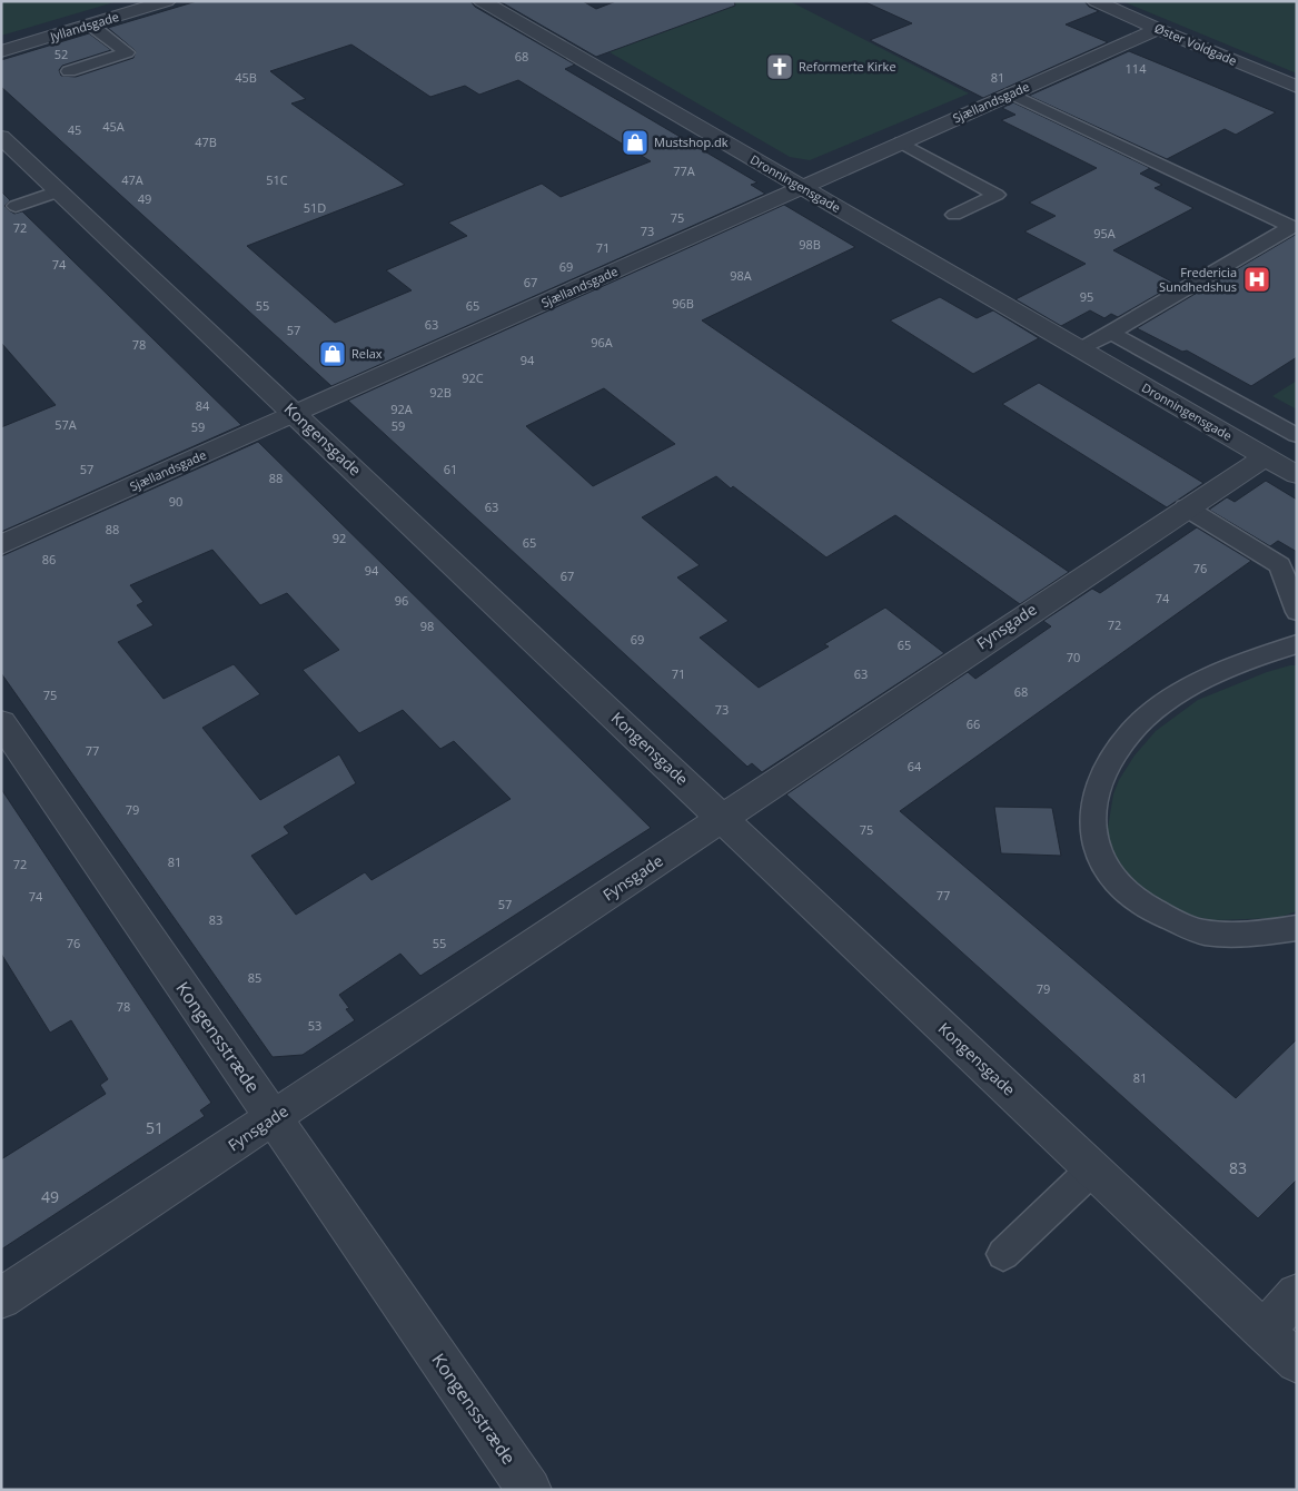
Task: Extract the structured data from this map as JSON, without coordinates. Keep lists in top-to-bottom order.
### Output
{
  "streets": {
    "street": [
      "Jyllandsgade",
      "Øster Voldgade",
      "Sjællandsgade",
      "Dronningensgade",
      "Kongensgade",
      "Fynsgade",
      "Kongensstræde"
    ]
  },
  "crossings": [
    ["Øster Voldgade", "Sjællandsgade"],
    ["Sjællandsgade", "Dronningensgade"],
    ["Sjællandsgade", "Kongensgade"],
    ["Dronningensgade", "Fynsgade"],
    ["Kongensgade", "Fynsgade"],
    ["Fynsgade", "Kongensstræde"]
  ],
  "places": {
    "church": ["Reformerte Kirke"],
    "shop": ["Mustshop.dk", "Relax"],
    "hospital": ["Fredericia Sundhedshus"]
  },
  "house_numbers": [
    "52",
    "68",
    "114",
    "45B",
    "81",
    "45A",
    "45",
    "47B",
    "77A",
    "47A",
    "51C",
    "49",
    "51D",
    "75",
    "72",
    "73",
    "95A",
    "98B",
    "71",
    "74",
    "69",
    "98A",
    "67",
    "95",
    "96B",
    "55",
    "65",
    "63",
    "57",
    "96A",
    "78",
    "94",
    "92C",
    "92B",
    "84",
    "92A",
    "57A",
    "59",
    "59",
    "57",
    "61",
    "88",
    "90",
    "63",
    "88",
    "92",
    "65",
    "86",
    "76",
    "94",
    "67",
    "74",
    "96",
    "72",
    "98",
    "69",
    "65",
    "70",
    "71",
    "63",
    "68",
    "75",
    "73",
    "66",
    "77",
    "64",
    "79",
    "75",
    "81",
    "72",
    "77",
    "74",
    "57",
    "83",
    "76",
    "55",
    "85",
    "79",
    "78",
    "53",
    "81",
    "51",
    "83",
    "49"
  ]
}
